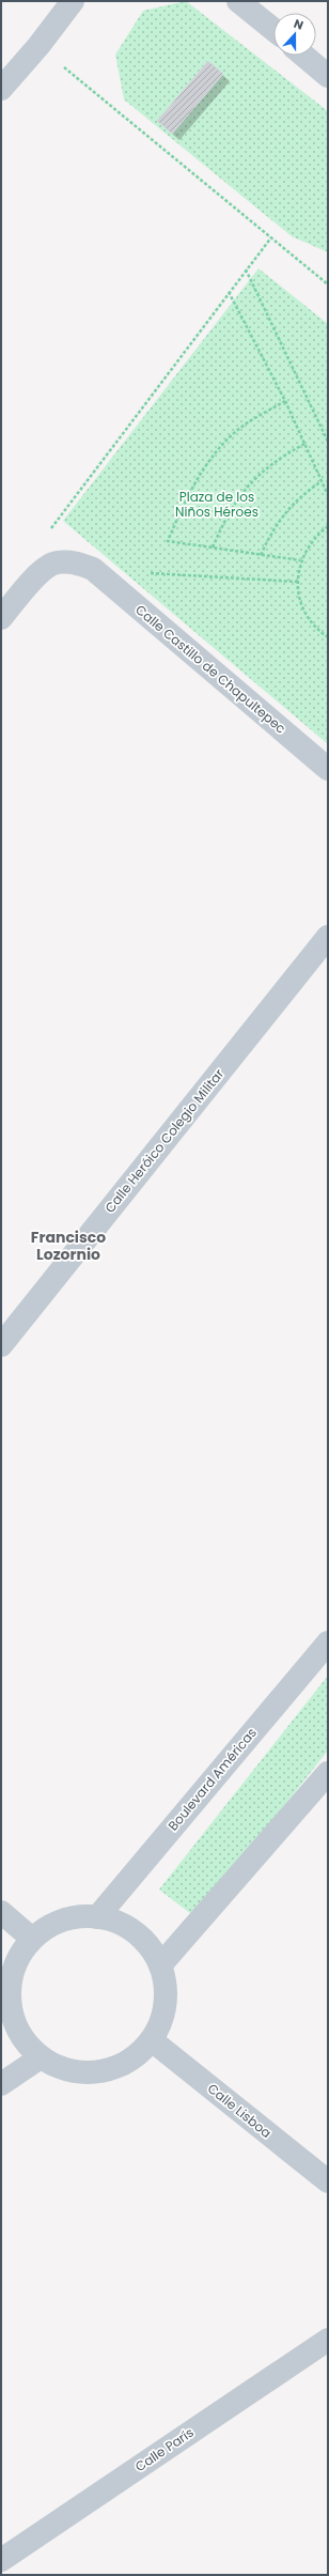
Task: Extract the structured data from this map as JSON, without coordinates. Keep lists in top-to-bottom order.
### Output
{
  "streets": {
    "street": [
      "Calle Castillo de Chapultepec",
      "Calle Heróico Colegio Militar",
      "Boulevard Américas",
      "Calle Lisboa",
      "Calle París"
    ]
  },
  "districts": ["Francisco Lozornio"],
  "parks": ["Plaza de los Niños Héroes"],
  "north": "top"
}
